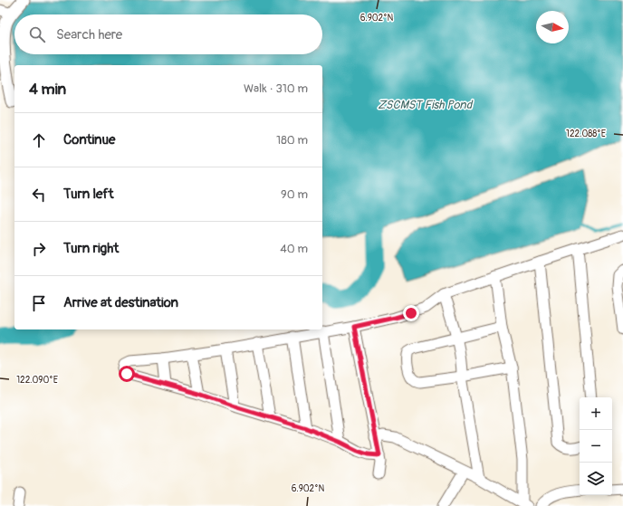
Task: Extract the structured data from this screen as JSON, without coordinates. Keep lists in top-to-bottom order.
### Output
{
  "water": ["ZSCMST Fish Pond"],
  "north": "right",
  "page": {
    "search": "Search here",
    "heading": ["4 min", "Walk · 310 m"],
    "list": [
      ["Continue", "180 m"],
      ["Turn left", "90 m"],
      ["Turn right", "40 m"],
      "Arrive at destination"
    ],
    "map_buttons": ["+", "−"]
  },
  "coordinates": ["6.902°N", "122.088°E", "122.090°E"]
}
